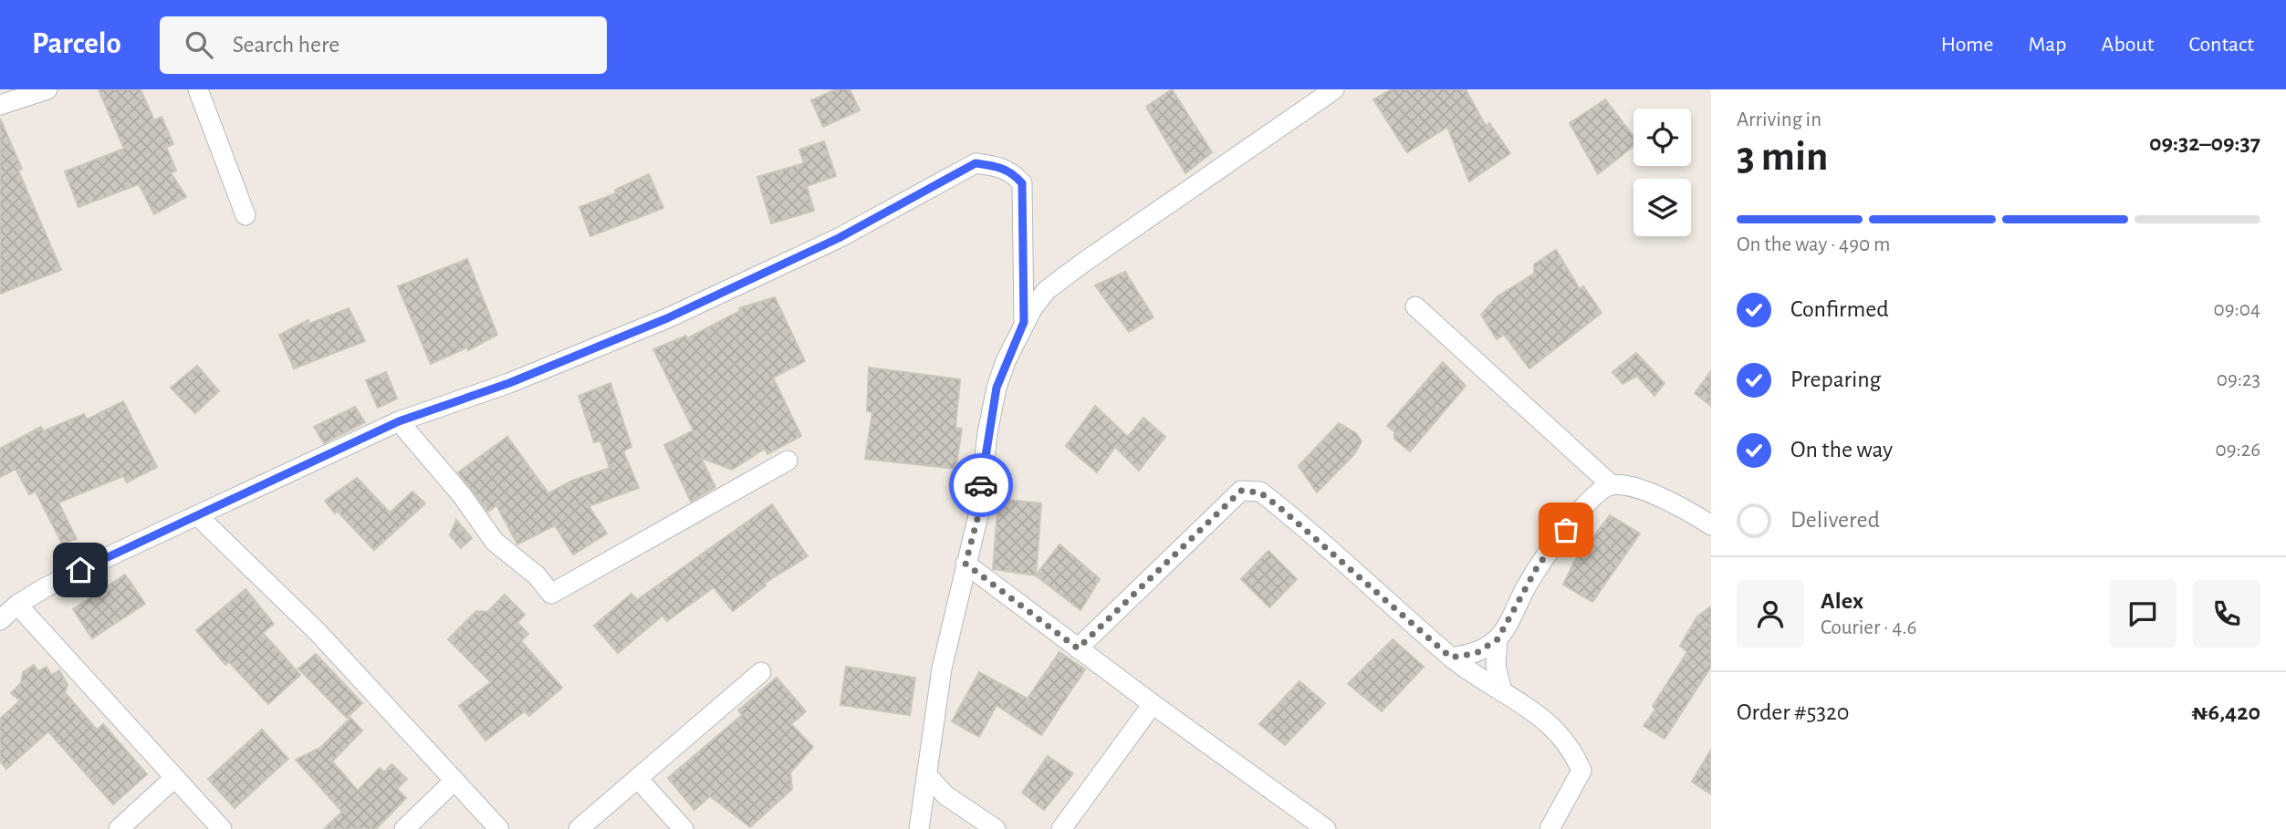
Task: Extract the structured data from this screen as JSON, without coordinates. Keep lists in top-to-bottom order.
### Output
{
  "page": {
    "header": "Parcelo",
    "search": "Search here",
    "nav": [
      "Home",
      "Map",
      "About",
      "Contact"
    ],
    "heading": ["3 min", "Arriving in", "09:32–09:37"],
    "panel": [
      "Alex",
      "Courier · 4.6",
      "Order #5320",
      "₦6,420"
    ],
    "bar": "On the way · 490 m",
    "list": [
      ["Confirmed", "09:04"],
      ["Preparing", "09:23"],
      ["On the way", "09:26"],
      "Delivered"
    ]
  }
}
